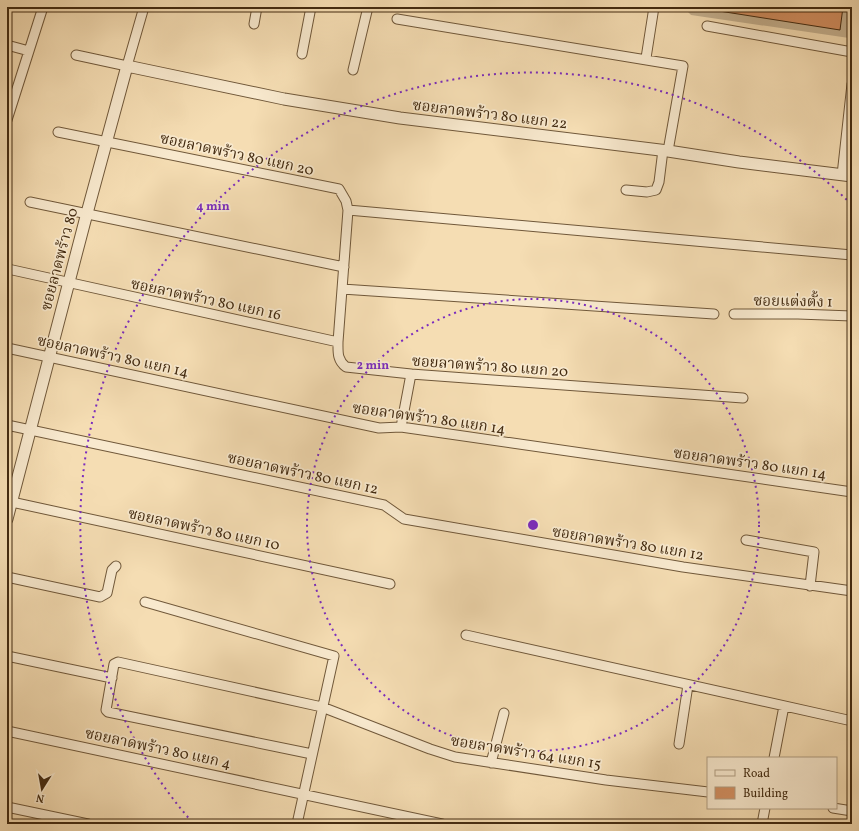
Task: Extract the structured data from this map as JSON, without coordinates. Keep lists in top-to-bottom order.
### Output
{
  "streets": {
    "street": [
      "ซอยลาดพร้าว 80 แยก 22",
      "ซอยลาดพร้าว 80 แยก 20",
      "ซอยลาดพร้าว 80",
      "ซอยลาดพร้าว 80 แยก 16",
      "ซอยแต่งตั้ง 1",
      "ซอยลาดพร้าว 80 แยก 14",
      "ซอยลาดพร้าว 80 แยก 12",
      "ซอยลาดพร้าว 80 แยก 10",
      "ซอยลาดพร้าว 80 แยก 4",
      "ซอยลาดพร้าว 64 แยก 15"
    ]
  },
  "crossings": [
    ["ซอยลาดพร้าว 80 แยก 22", "ซอยลาดพร้าว 80"],
    ["ซอยลาดพร้าว 80 แยก 20", "ซอยลาดพร้าว 80"],
    ["ซอยลาดพร้าว 80 แยก 20", "ซอยลาดพร้าว 80 แยก 16"],
    ["ซอยลาดพร้าว 80", "ซอยลาดพร้าว 80 แยก 16"],
    ["ซอยลาดพร้าว 80", "ซอยลาดพร้าว 80 แยก 14"],
    ["ซอยลาดพร้าว 80", "ซอยลาดพร้าว 80 แยก 12"],
    ["ซอยลาดพร้าว 80", "ซอยลาดพร้าว 80 แยก 10"]
  ],
  "legend": ["Road", "Building"],
  "north": "bottom",
  "rings": ["4 min", "2 min"]
}
